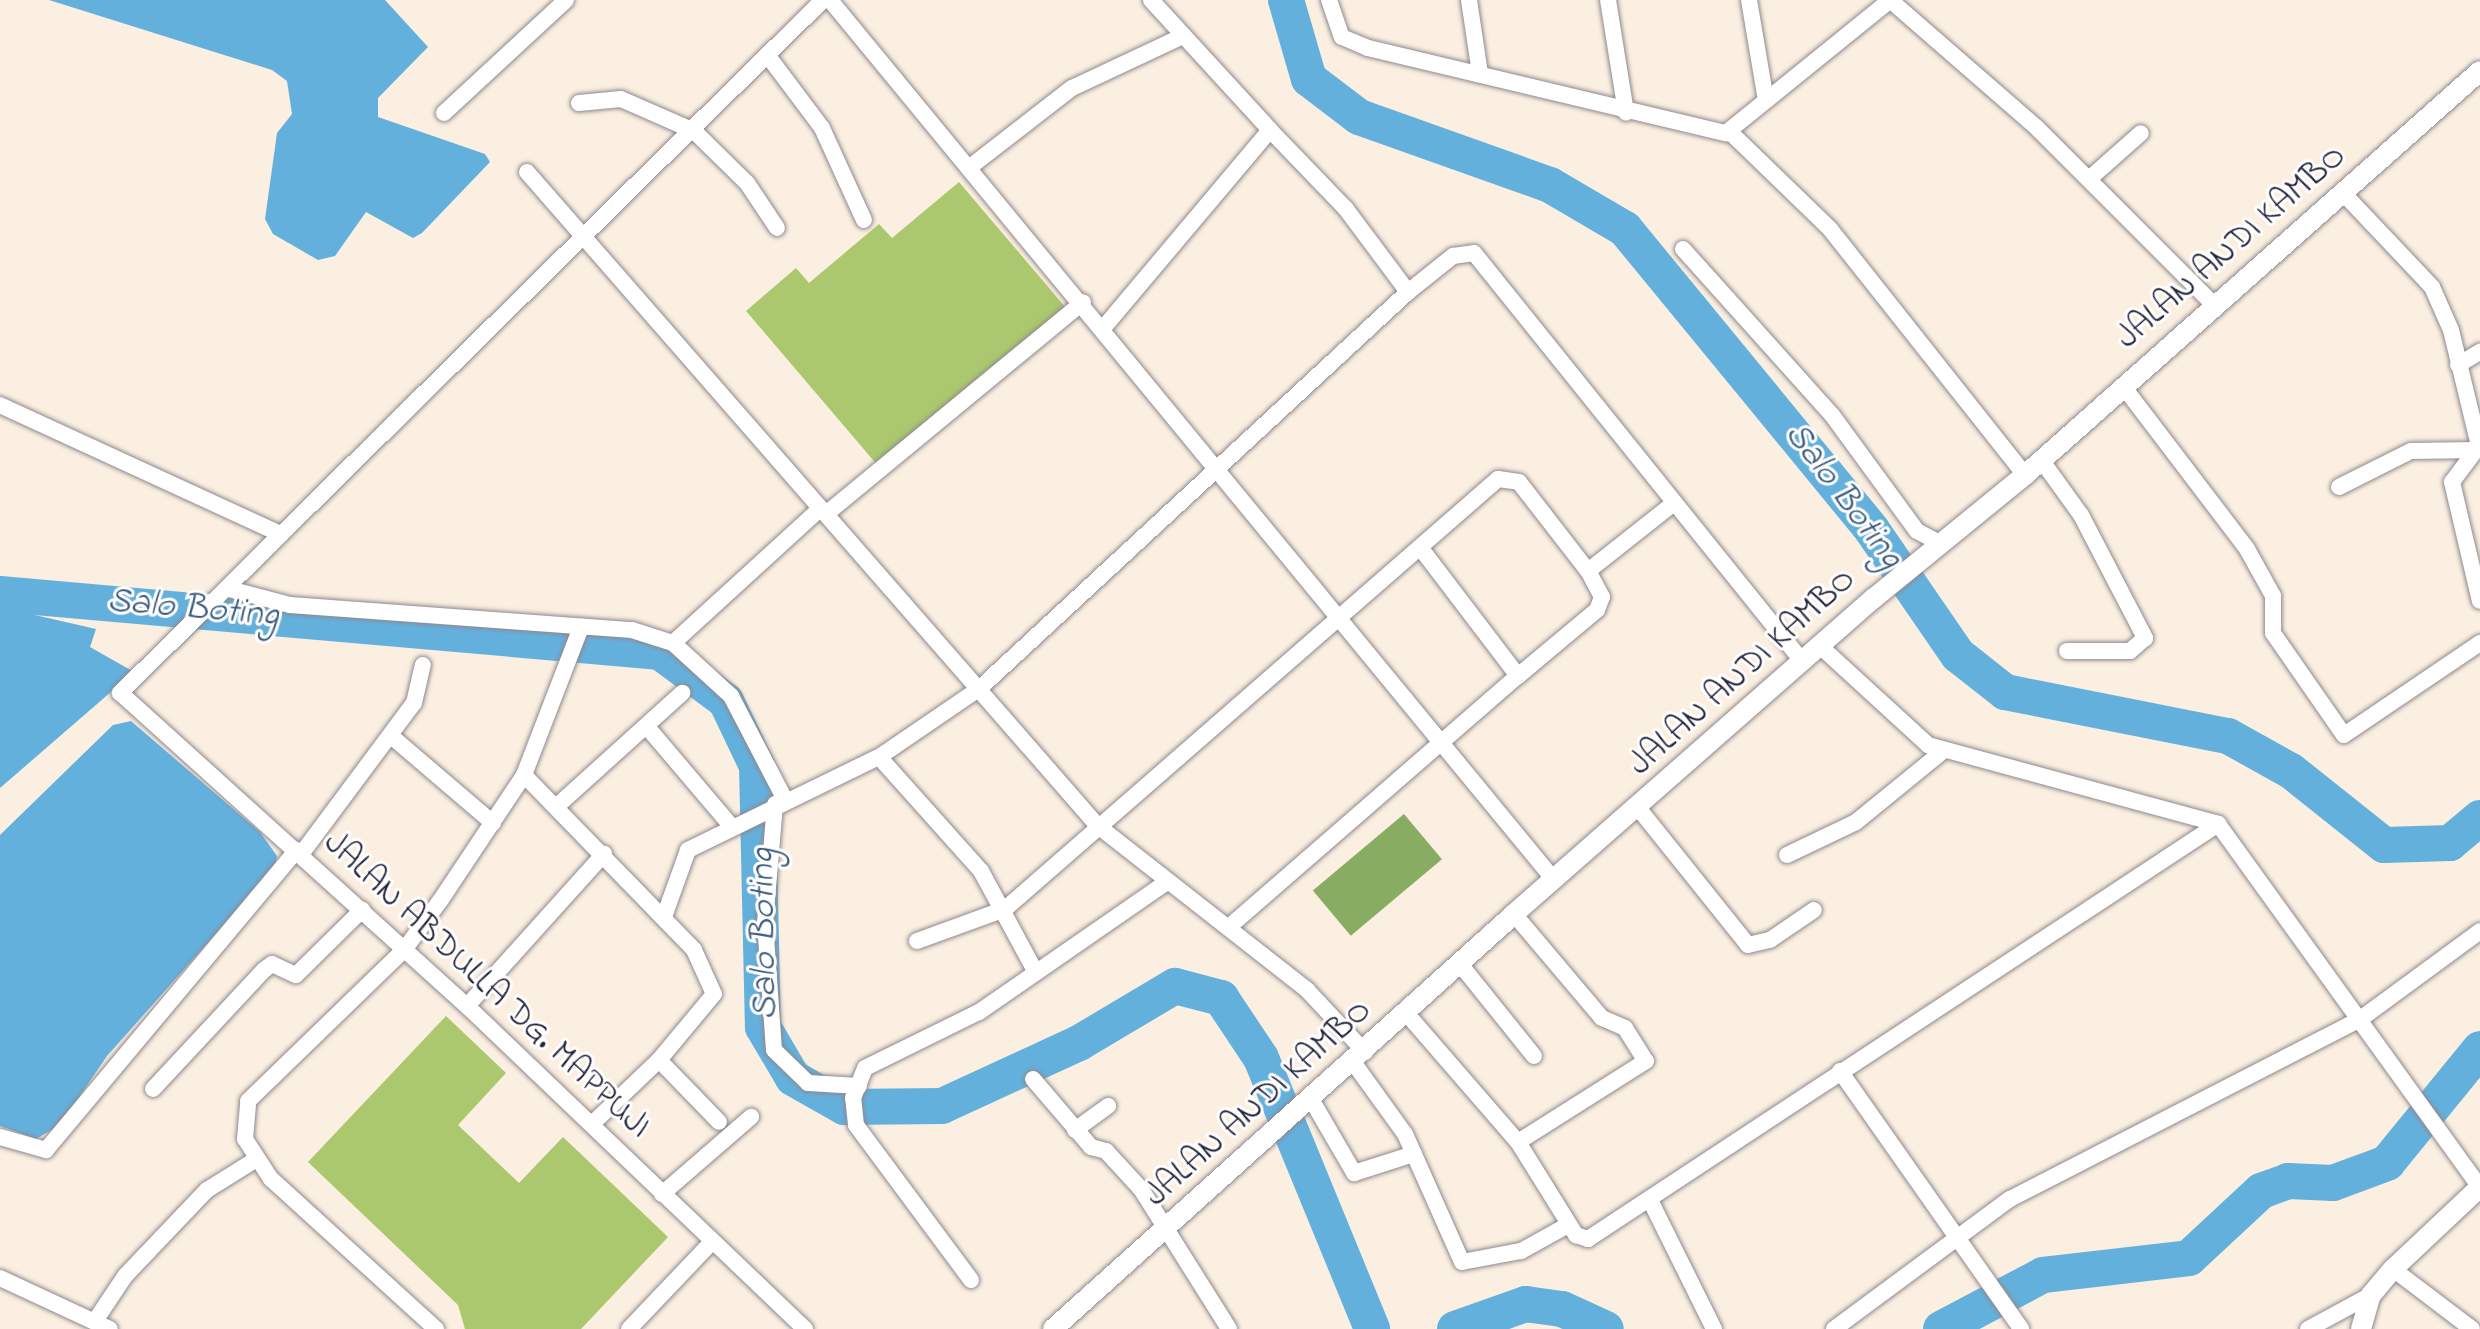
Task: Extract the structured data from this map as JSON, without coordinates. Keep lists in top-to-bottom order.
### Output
{
  "streets": {
    "street": ["JALAN ANDI KAMBO", "JALAN ABDULLA DG. MAPPUJI"]
  },
  "water": ["Salo Boting"]
}
